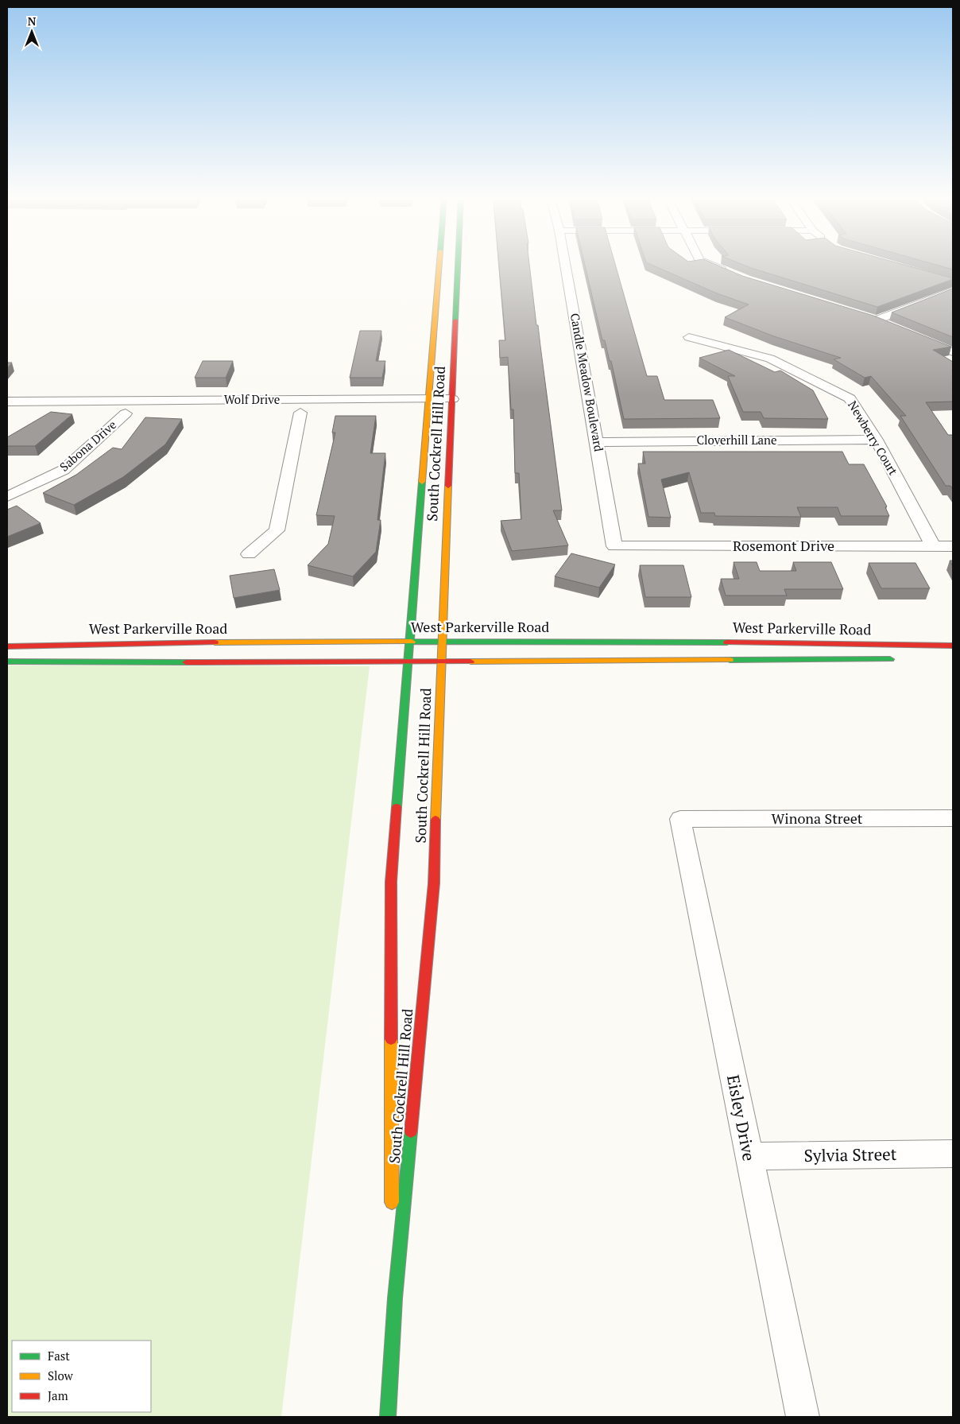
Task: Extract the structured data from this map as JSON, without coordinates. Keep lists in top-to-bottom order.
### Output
{
  "streets": {
    "main road": ["South Cockrell Hill Road", "West Parkerville Road"],
    "street": [
      "Candle Meadow Boulevard",
      "Wolf Drive",
      "Newberry Court",
      "Cloverhill Lane",
      "Sabona Drive",
      "Rosemont Drive",
      "Winona Street",
      "Eisley Drive",
      "Sylvia Street"
    ]
  },
  "crossings": [
    ["Candle Meadow Boulevard", "Cloverhill Lane"],
    ["Candle Meadow Boulevard", "Rosemont Drive"],
    ["Wolf Drive", "South Cockrell Hill Road"],
    ["Wolf Drive", "Sabona Drive"],
    ["Newberry Court", "Cloverhill Lane"],
    ["Newberry Court", "Rosemont Drive"],
    ["South Cockrell Hill Road", "West Parkerville Road"],
    ["Winona Street", "Eisley Drive"],
    ["Eisley Drive", "Sylvia Street"]
  ],
  "legend": ["Fast", "Slow", "Jam"],
  "north": "top"
}
